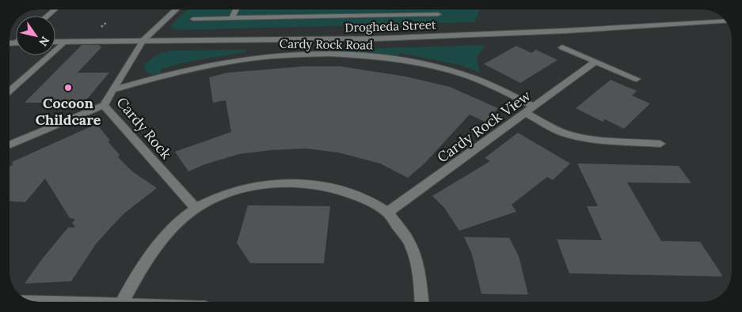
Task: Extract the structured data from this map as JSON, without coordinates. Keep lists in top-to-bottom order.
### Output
{
  "streets": {
    "street": [
      "Drogheda Street",
      "Cardy Rock Road",
      "Cardy Rock View",
      "Cardy Rock"
    ]
  },
  "crossings": [
    ["Drogheda Street", "Cardy Rock"],
    ["Cardy Rock Road", "Cardy Rock View"],
    ["Cardy Rock Road", "Cardy Rock"]
  ],
  "places": ["Cocoon Childcare"],
  "north": "bottom right"
}
